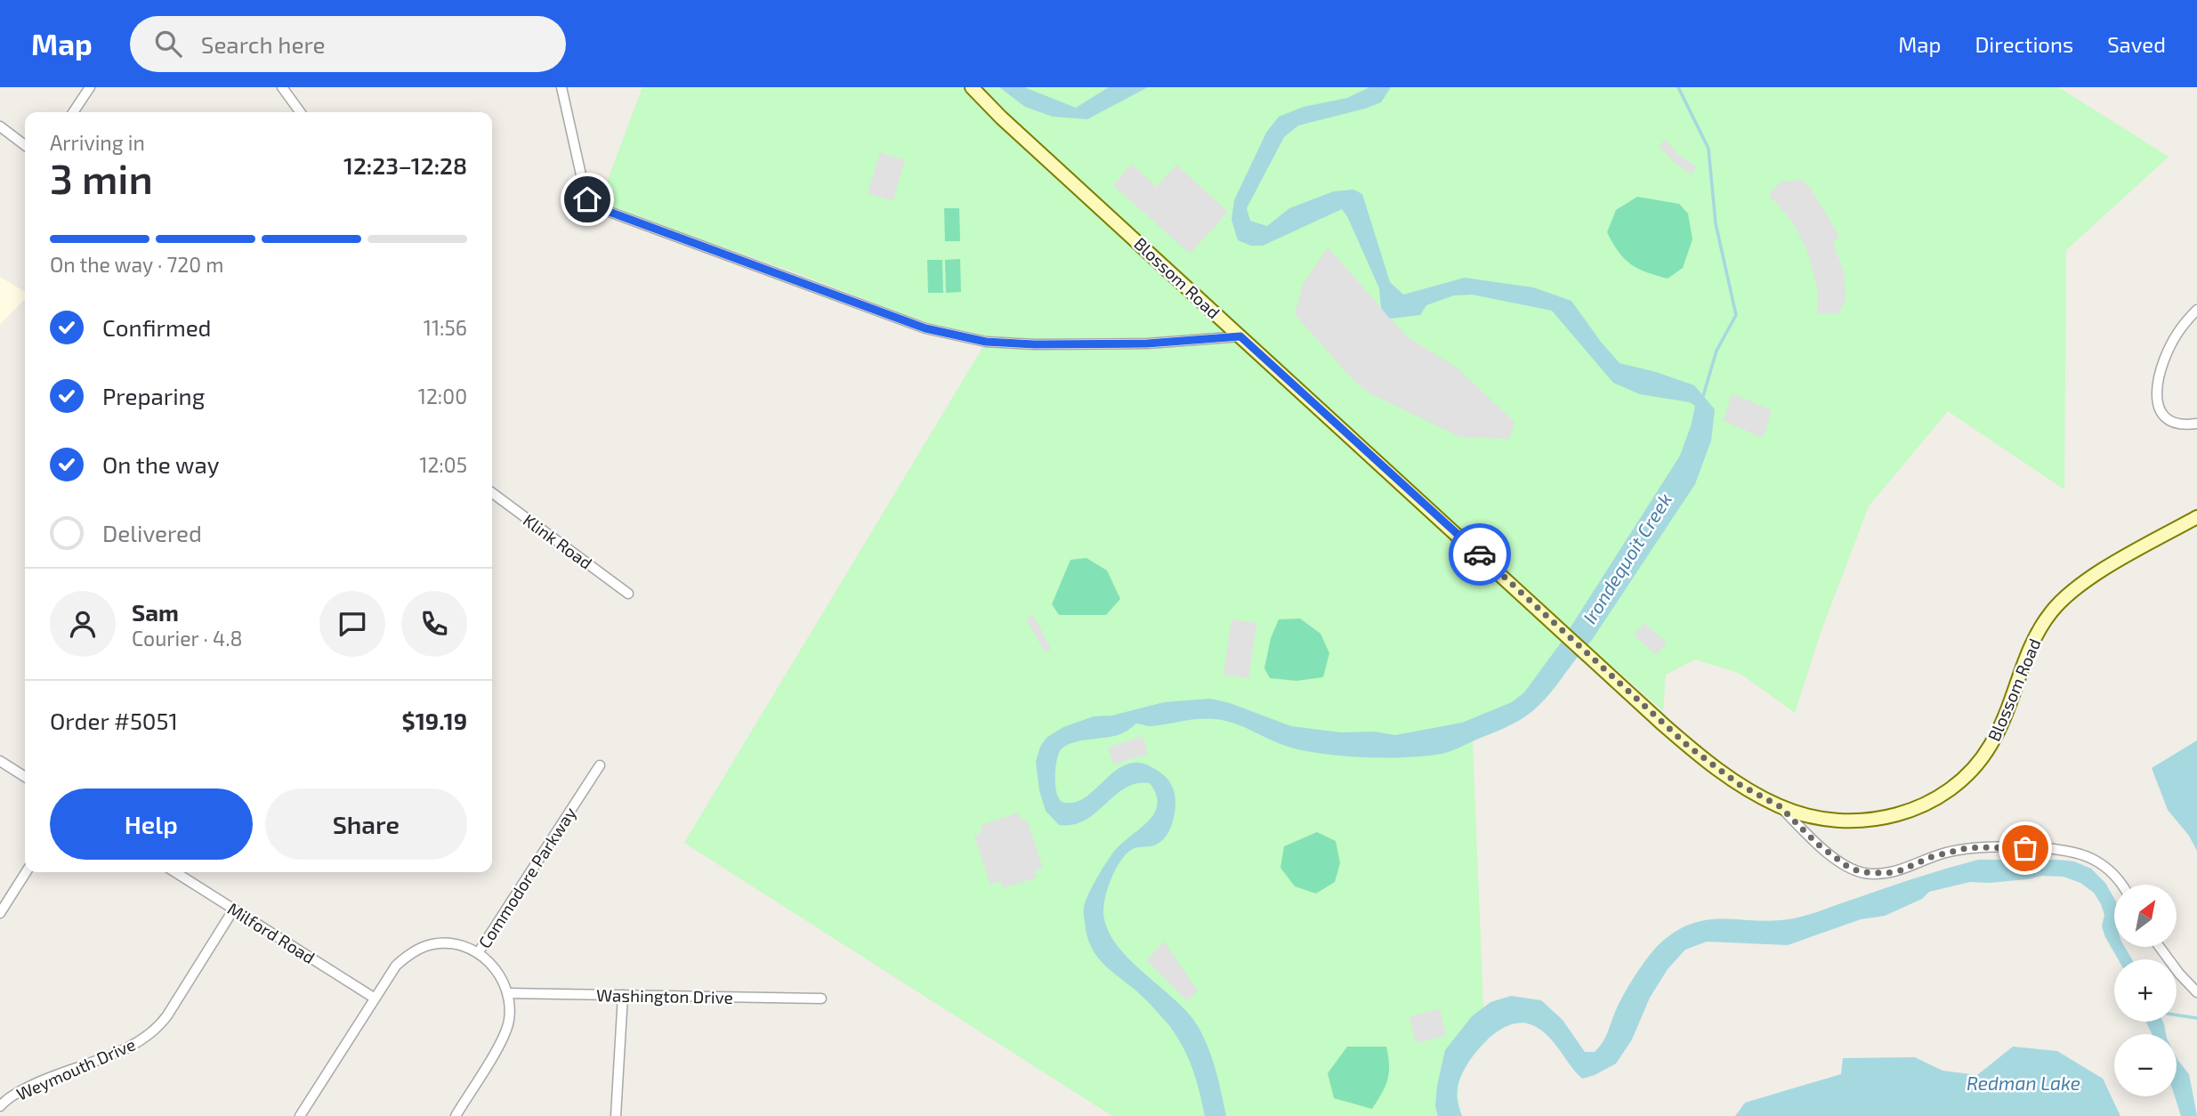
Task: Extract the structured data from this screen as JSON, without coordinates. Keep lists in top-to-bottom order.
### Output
{
  "streets": {
    "street": [
      "Blossom Road",
      "Klink Road",
      "Commodore Parkway",
      "Milford Road",
      "Washington Drive",
      "Weymouth Drive"
    ]
  },
  "crossings": [
    ["Commodore Parkway", "Milford Road"],
    ["Milford Road", "Weymouth Drive"]
  ],
  "water": ["Irondequoit Creek", "Redman Lake"],
  "north": "top right",
  "page": {
    "header": "Map",
    "search": "Search here",
    "nav": ["Map", "Directions", "Saved"],
    "heading": ["3 min", "Arriving in", "12:23–12:28"],
    "panel": [
      "Sam",
      "Courier · 4.8",
      "Order #5051",
      "$19.19"
    ],
    "bar": "On the way · 720 m",
    "list": [
      ["Confirmed", "11:56"],
      ["Preparing", "12:00"],
      ["On the way", "12:05"],
      "Delivered"
    ],
    "buttons": ["Help", "Share"],
    "map_buttons": ["+", "−"]
  }
}
